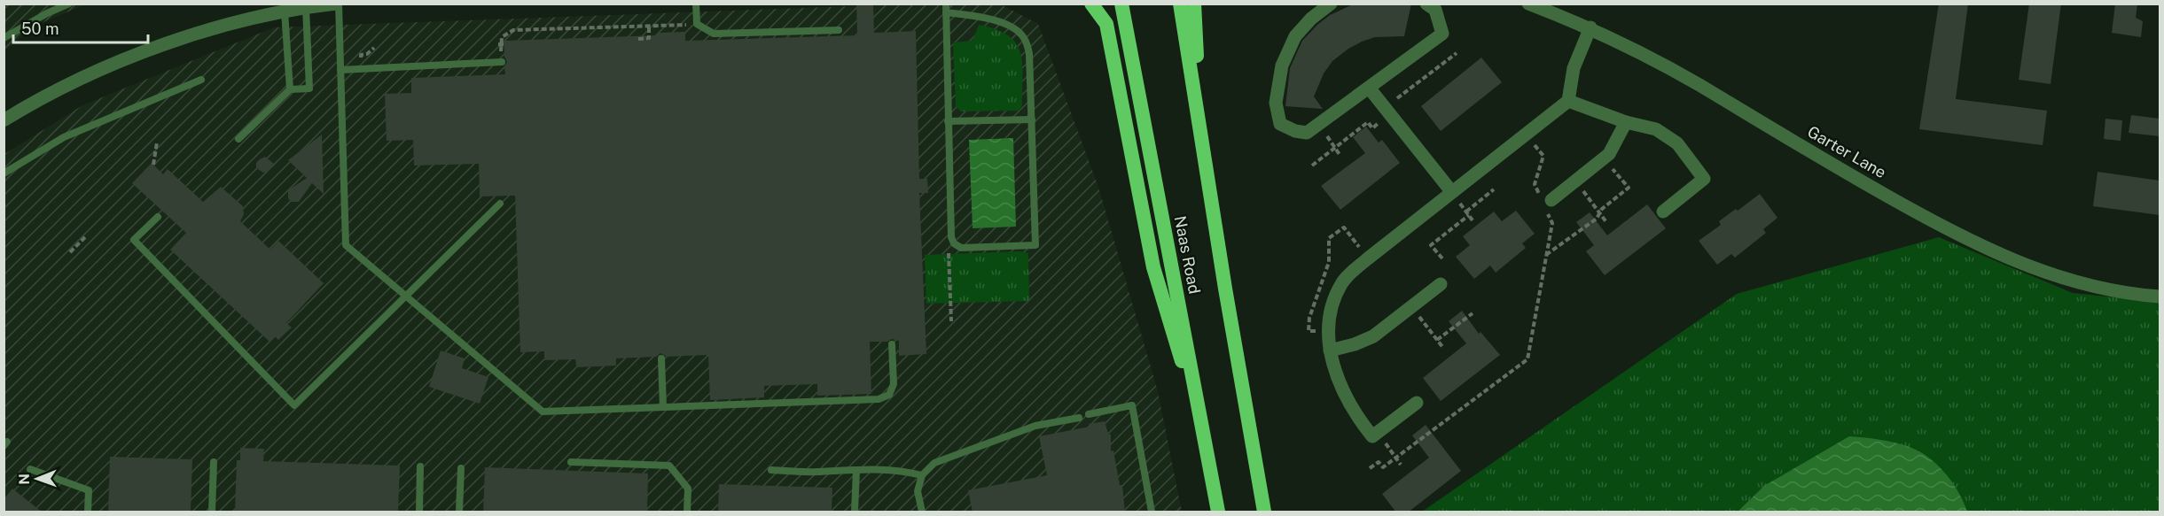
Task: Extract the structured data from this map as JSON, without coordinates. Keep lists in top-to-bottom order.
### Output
{
  "streets": {
    "highway": ["Naas Road"],
    "street": ["Garter Lane"]
  },
  "scale_bar": "50 m",
  "north": "left"
}
